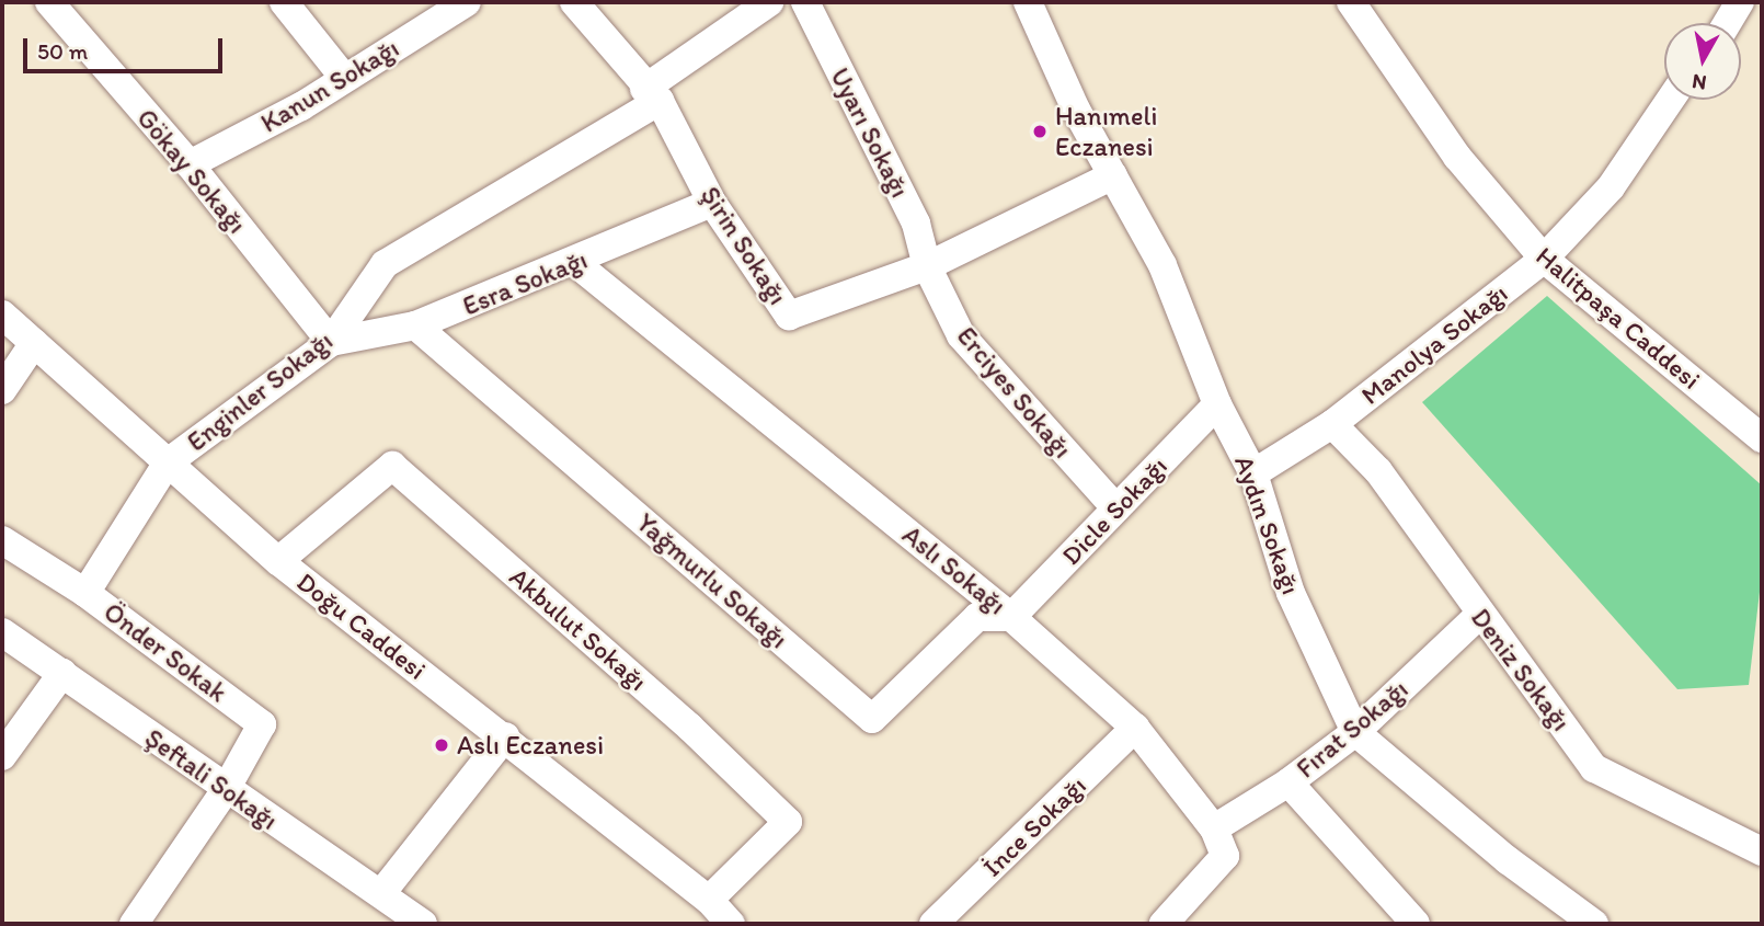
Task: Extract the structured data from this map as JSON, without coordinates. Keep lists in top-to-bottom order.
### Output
{
  "streets": {
    "street": [
      "Kanun Sokağı",
      "Uyarı Sokağı",
      "Gökay Sokağı",
      "Şirin Sokağı",
      "Esra Sokağı",
      "Halitpaşa Caddesi",
      "Manolya Sokağı",
      "Enginler Sokağı",
      "Erciyes Sokağı",
      "Dicle Sokağı",
      "Aydın Sokağı",
      "Aslı Sokağı",
      "Yağmurlu Sokağı",
      "Doğu Caddesi",
      "Akbulut Sokağı",
      "Önder Sokak",
      "Deniz Sokağı",
      "Fırat Sokağı",
      "Şeftali Sokağı",
      "İnce Sokağı"
    ]
  },
  "crossings": [
    ["Kanun Sokağı", "Gökay Sokağı"],
    ["Uyarı Sokağı", "Şirin Sokağı"],
    ["Uyarı Sokağı", "Erciyes Sokağı"],
    ["Gökay Sokağı", "Esra Sokağı"],
    ["Gökay Sokağı", "Enginler Sokağı"],
    ["Şirin Sokağı", "Esra Sokağı"],
    ["Şirin Sokağı", "Enginler Sokağı"],
    ["Şirin Sokağı", "Erciyes Sokağı"],
    ["Şirin Sokağı", "Aydın Sokağı"],
    ["Esra Sokağı", "Enginler Sokağı"],
    ["Esra Sokağı", "Aslı Sokağı"],
    ["Esra Sokağı", "Yağmurlu Sokağı"],
    ["Halitpaşa Caddesi", "Manolya Sokağı"],
    ["Manolya Sokağı", "Aydın Sokağı"],
    ["Manolya Sokağı", "Deniz Sokağı"],
    ["Enginler Sokağı", "Doğu Caddesi"],
    ["Enginler Sokağı", "Önder Sokak"],
    ["Erciyes Sokağı", "Dicle Sokağı"],
    ["Dicle Sokağı", "Aydın Sokağı"],
    ["Dicle Sokağı", "Aslı Sokağı"],
    ["Dicle Sokağı", "Yağmurlu Sokağı"],
    ["Aydın Sokağı", "Fırat Sokağı"],
    ["Aslı Sokağı", "Yağmurlu Sokağı"],
    ["Aslı Sokağı", "Fırat Sokağı"],
    ["Aslı Sokağı", "İnce Sokağı"],
    ["Doğu Caddesi", "Akbulut Sokağı"],
    ["Önder Sokak", "Şeftali Sokağı"],
    ["Deniz Sokağı", "Fırat Sokağı"]
  ],
  "places": ["Hanımeli Eczanesi", "Aslı Eczanesi"],
  "scale_bar": "50 m",
  "north": "bottom"
}
